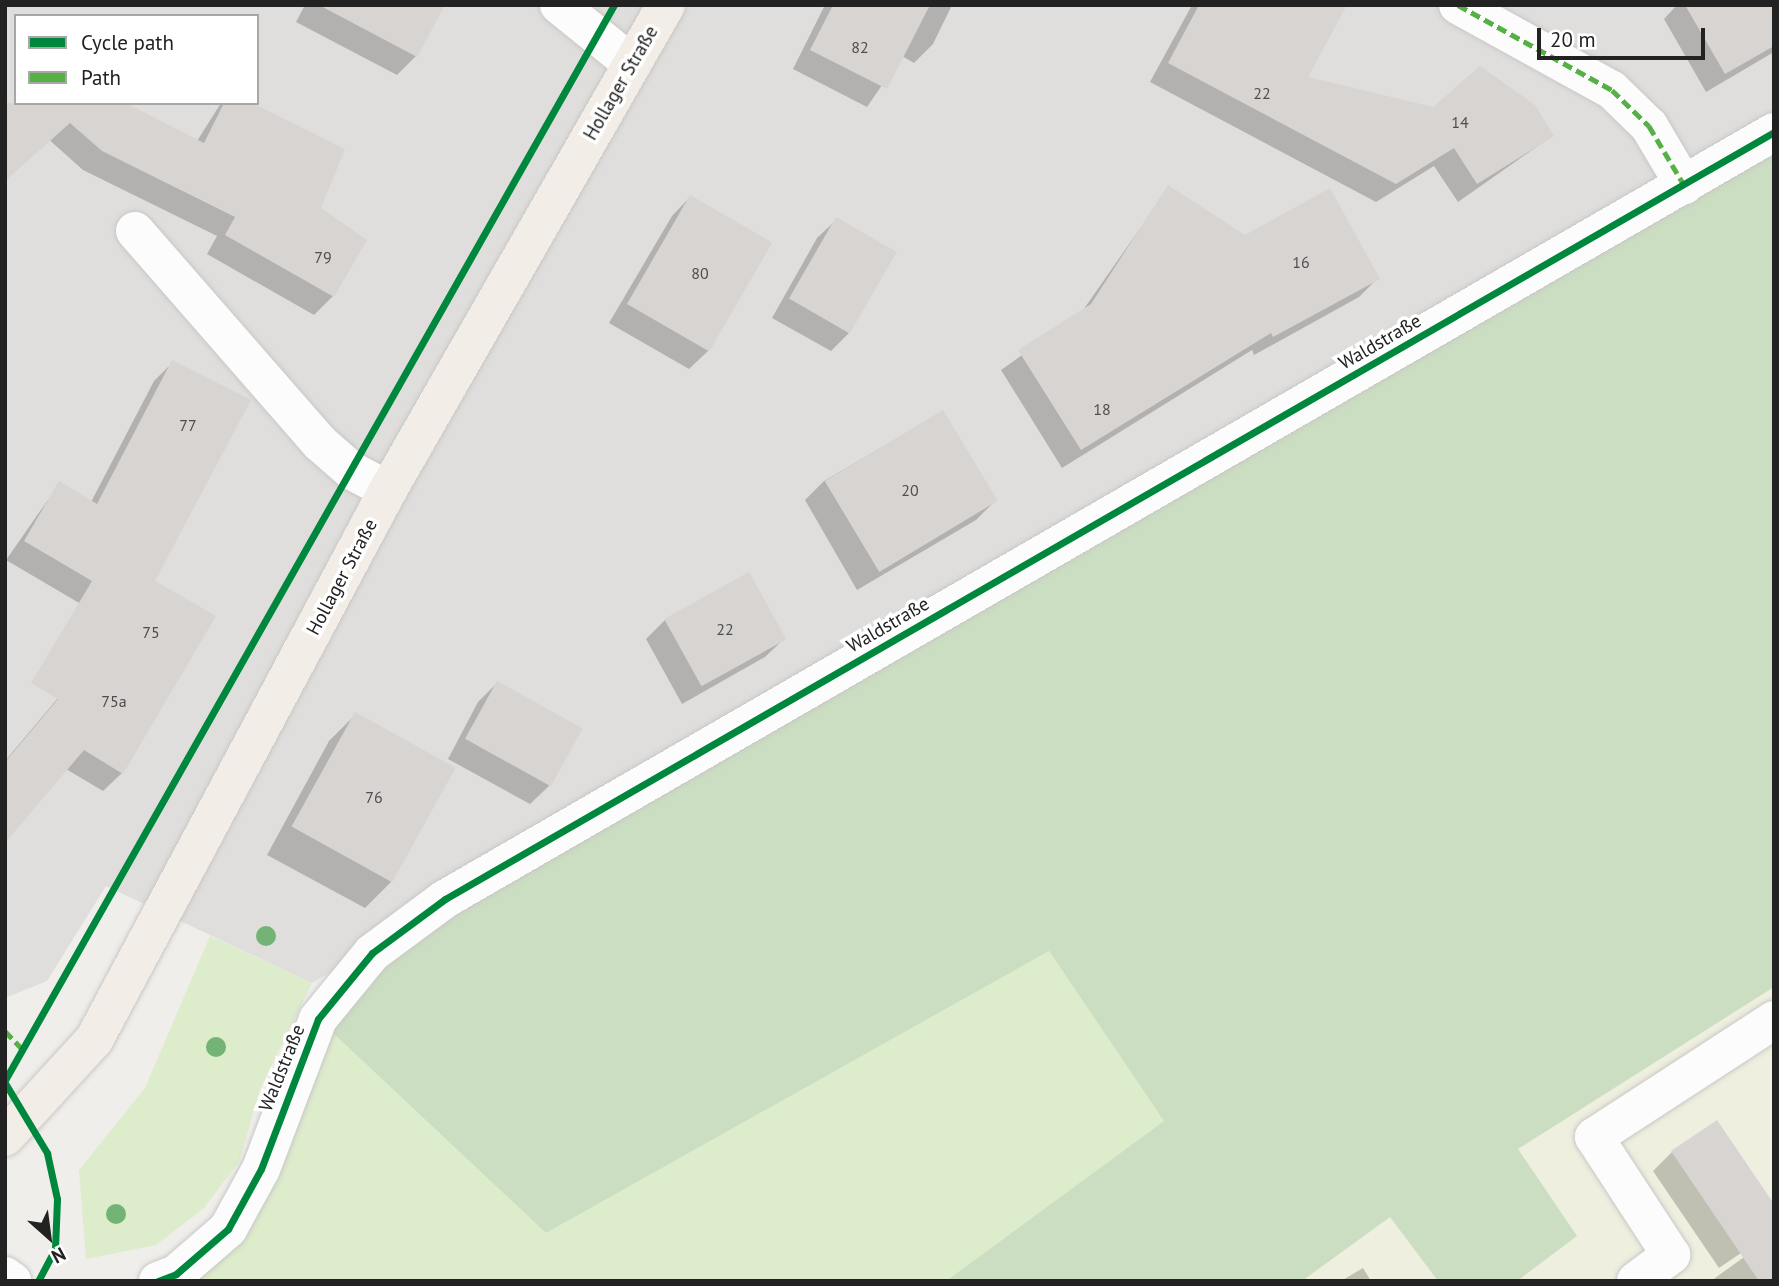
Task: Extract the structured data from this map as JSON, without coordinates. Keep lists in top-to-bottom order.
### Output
{
  "streets": {
    "main road": ["Hollager Straße"],
    "street": ["Waldstraße"]
  },
  "house_numbers": [
    "82",
    "22",
    "14",
    "79",
    "16",
    "80",
    "18",
    "77",
    "20",
    "22",
    "75",
    "75a",
    "76"
  ],
  "legend": ["Cycle path", "Path"],
  "scale_bar": "20 m",
  "north": "bottom right"
}
